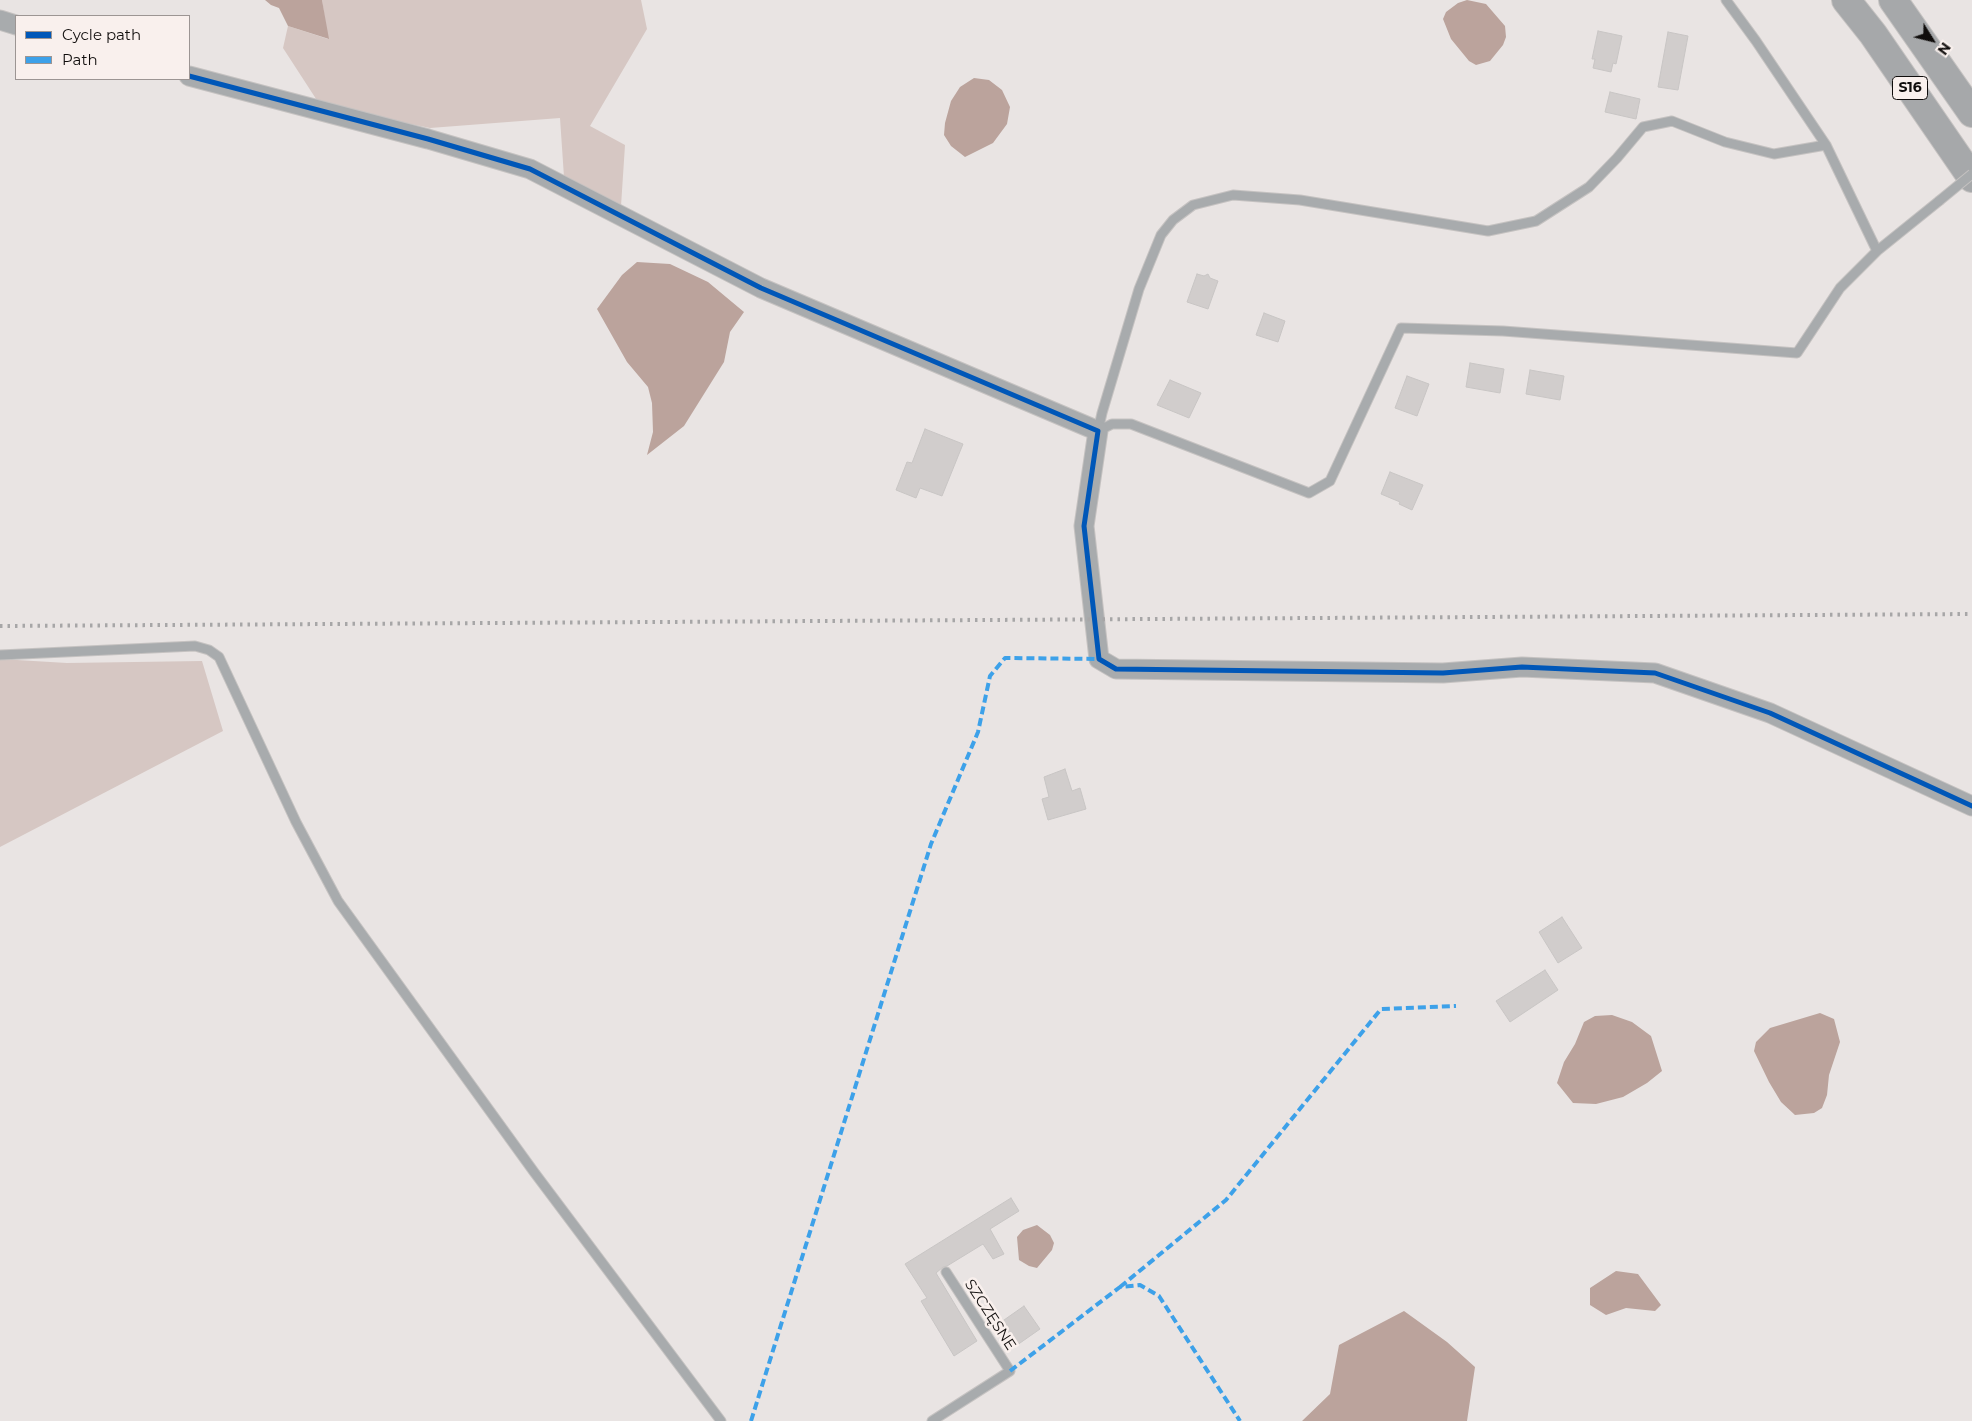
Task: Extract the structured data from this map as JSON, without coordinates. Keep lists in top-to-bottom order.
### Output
{
  "streets": {
    "highway": ["S16"],
    "lane": ["SZCZĘSNE"]
  },
  "legend": ["Cycle path", "Path"],
  "north": "bottom right"
}
